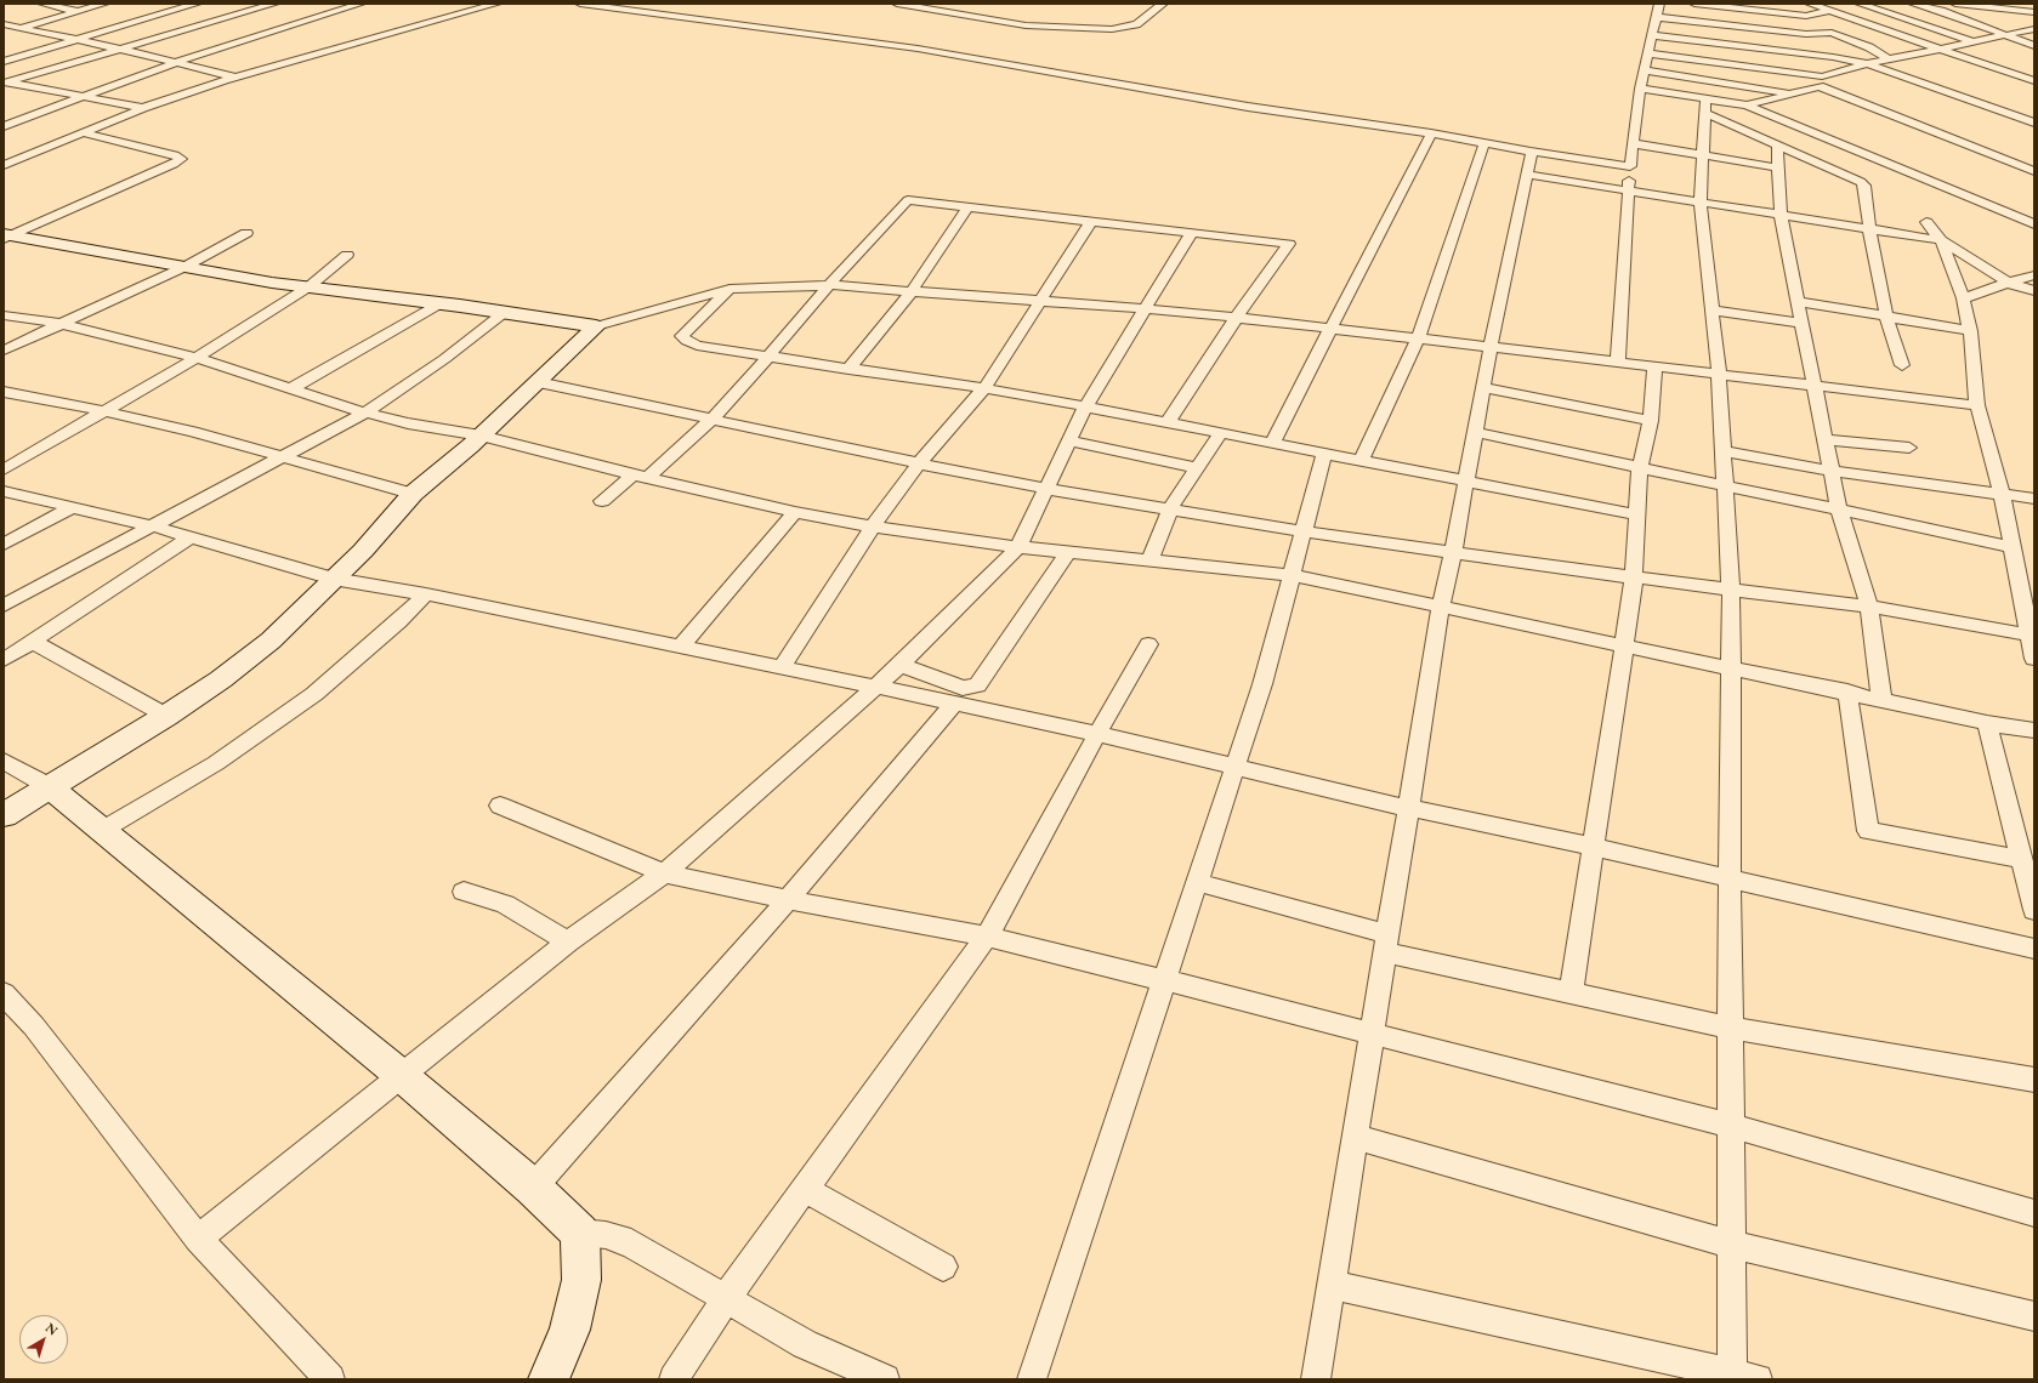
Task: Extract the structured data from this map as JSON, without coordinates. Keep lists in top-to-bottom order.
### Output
{
  "north": "top right"
}
